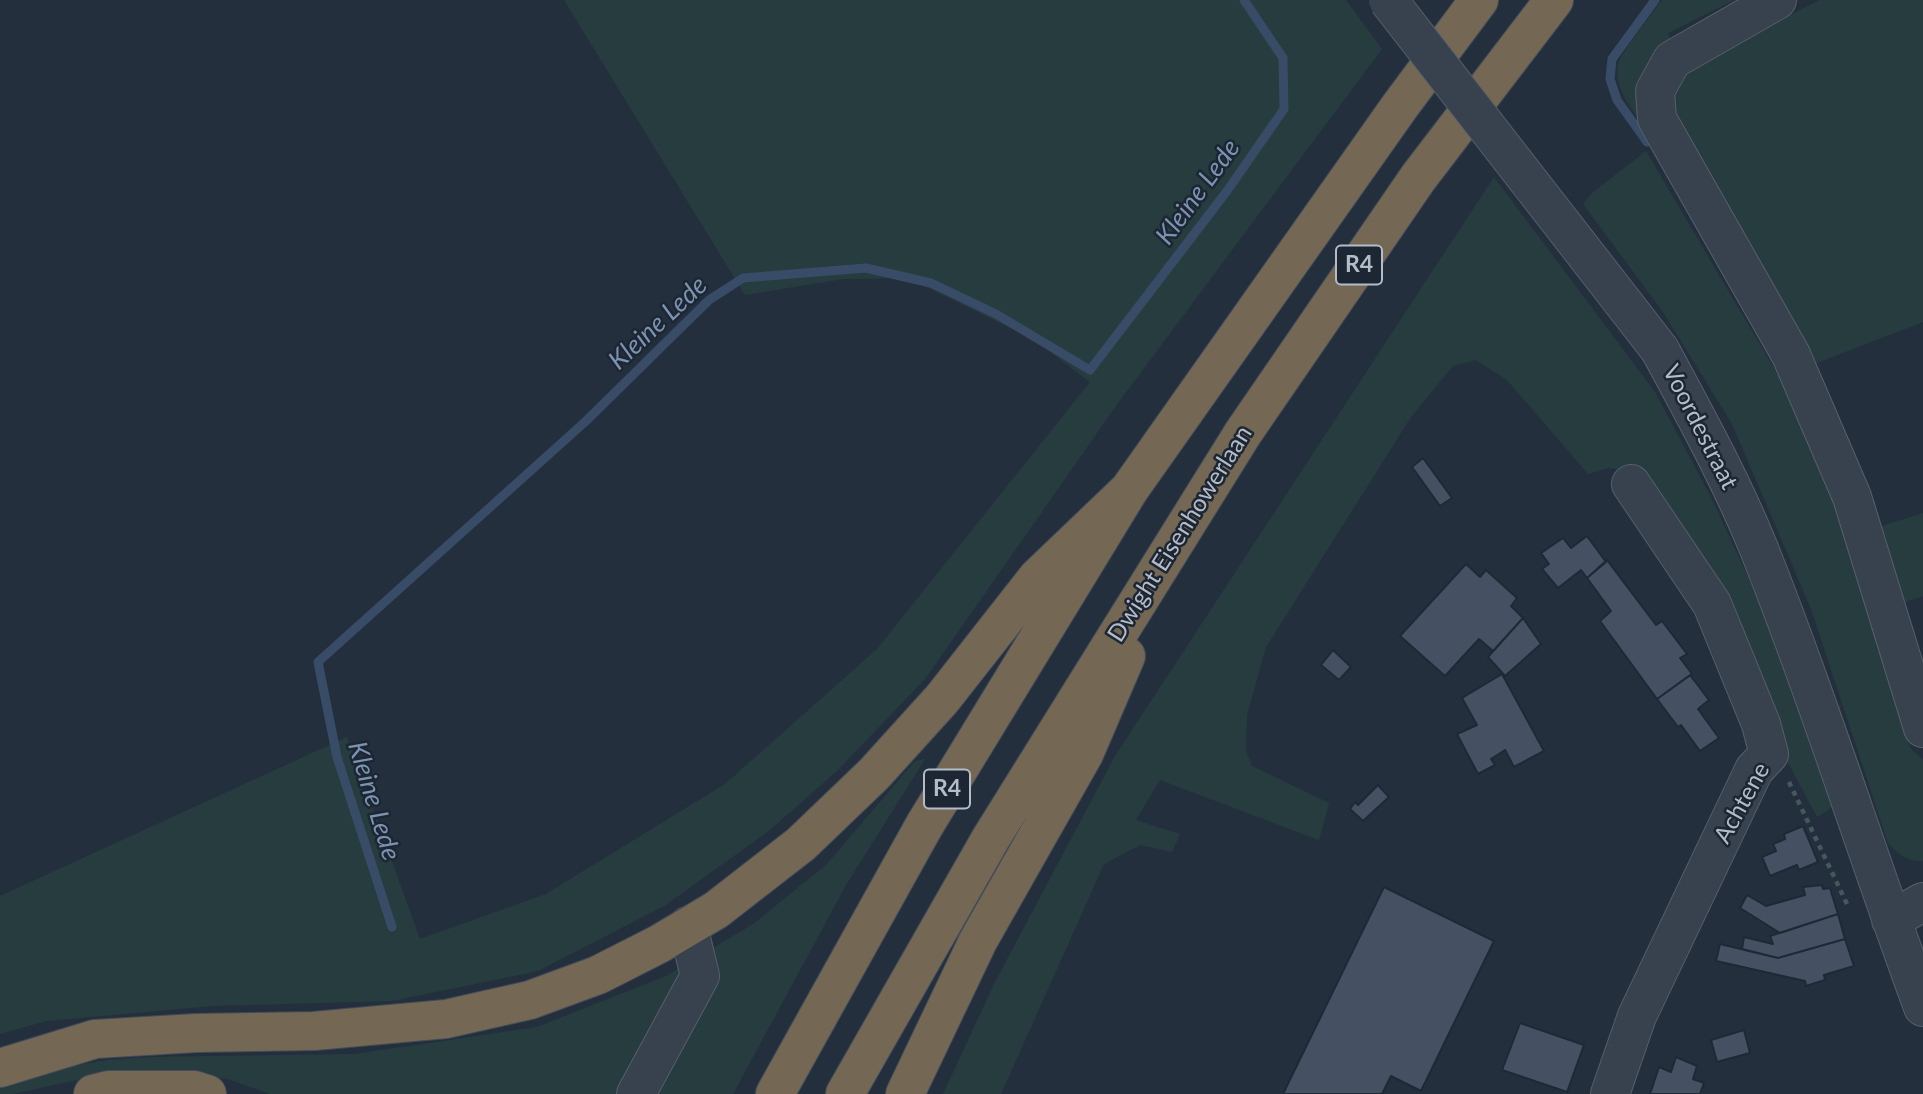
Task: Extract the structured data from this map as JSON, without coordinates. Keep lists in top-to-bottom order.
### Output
{
  "streets": {
    "highway": ["R4", "Dwight Eisenhowerlaan"],
    "street": ["Voordestraat", "Achtene"]
  },
  "water": ["Kleine Lede"]
}
